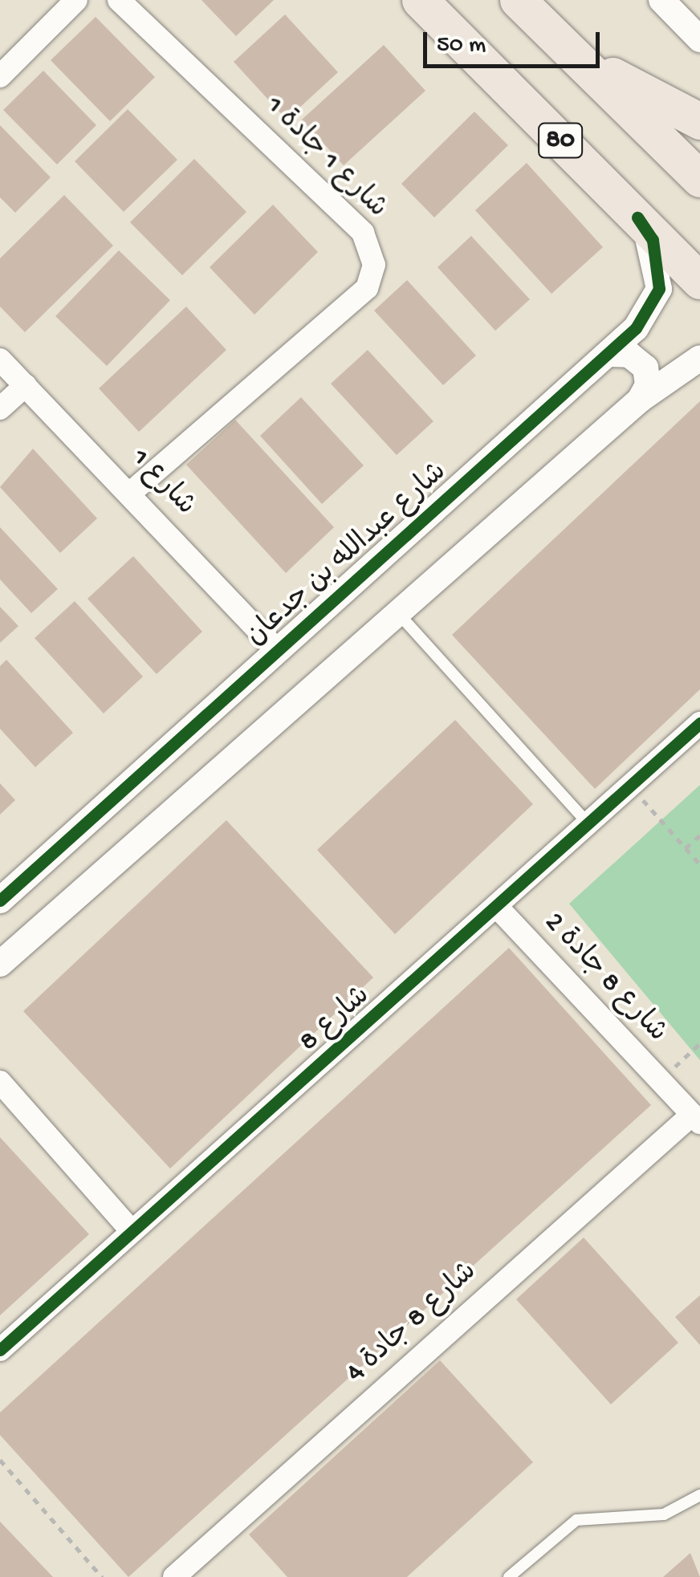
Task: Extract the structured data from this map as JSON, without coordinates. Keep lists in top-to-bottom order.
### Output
{
  "streets": {
    "highway": ["80"],
    "street": [
      "شارع 1 جادة 1",
      "شارع 1",
      "شارع عبدالله بن جدعان",
      "شارع 8 جادة 2",
      "شارع 8",
      "شارع 8 جادة 4"
    ]
  },
  "crossings": [
    ["80", "شارع عبدالله بن جدعان"],
    ["شارع 1 جادة 1", "شارع 1"],
    ["شارع 1", "شارع عبدالله بن جدعان"],
    ["شارع 8 جادة 2", "شارع 8"],
    ["شارع 8 جادة 2", "شارع 8 جادة 4"]
  ],
  "scale_bar": "50 m"
}
